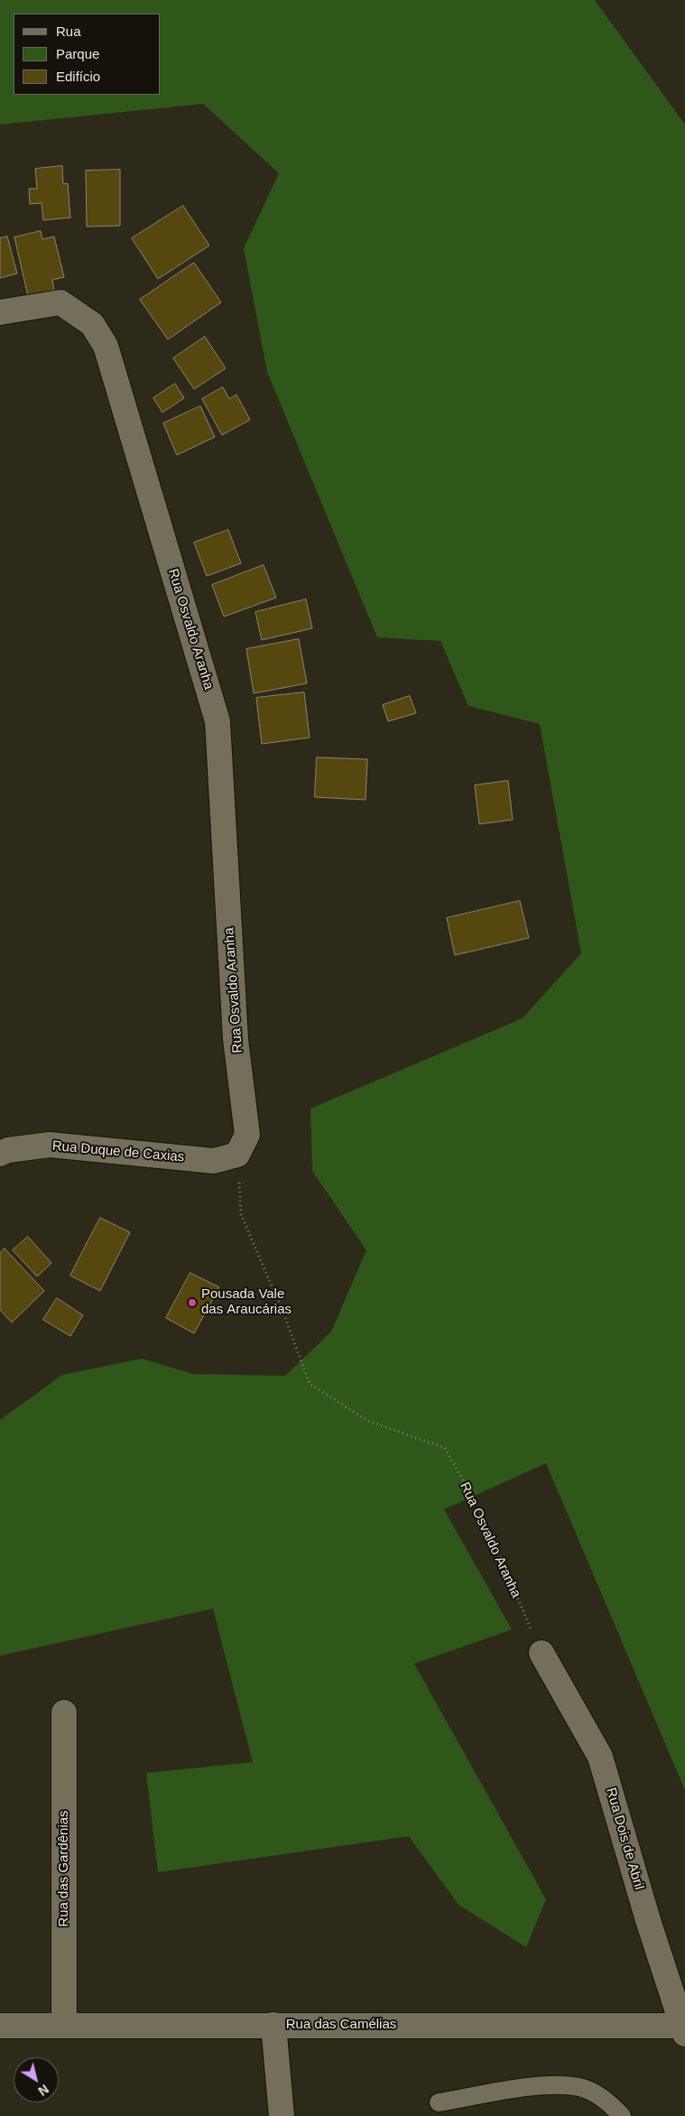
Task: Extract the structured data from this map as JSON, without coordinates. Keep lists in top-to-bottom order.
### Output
{
  "streets": {
    "street": [
      "Rua Osvaldo Aranha",
      "Rua Duque de Caxias",
      "Rua Dois de Abril",
      "Rua das Gardênias",
      "Rua das Camélias"
    ]
  },
  "crossings": [
    ["Rua Osvaldo Aranha", "Rua Duque de Caxias"],
    ["Rua Osvaldo Aranha", "Rua Dois de Abril"],
    ["Rua Dois de Abril", "Rua das Camélias"],
    ["Rua das Gardênias", "Rua das Camélias"]
  ],
  "places": ["Pousada Vale das Araucárias"],
  "legend": ["Rua", "Parque", "Edifício"],
  "north": "bottom right"
}
